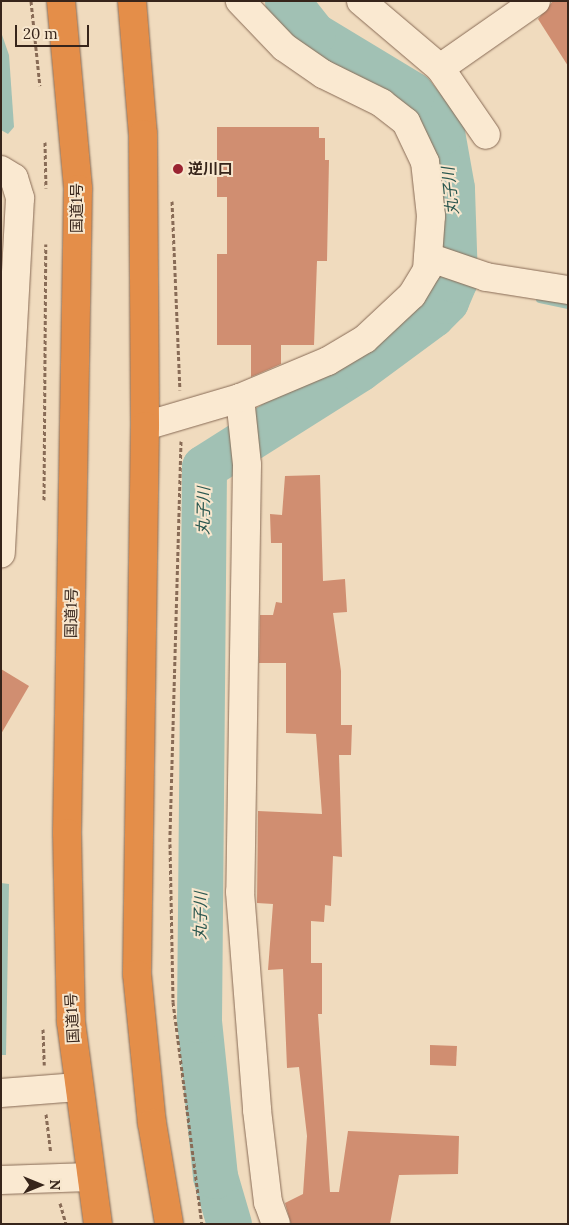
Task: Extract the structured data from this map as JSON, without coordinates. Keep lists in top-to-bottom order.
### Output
{
  "streets": {
    "highway": ["国道1号"]
  },
  "water": ["丸子川"],
  "places": ["逆川口"],
  "scale_bar": "20 m",
  "north": "right"
}
